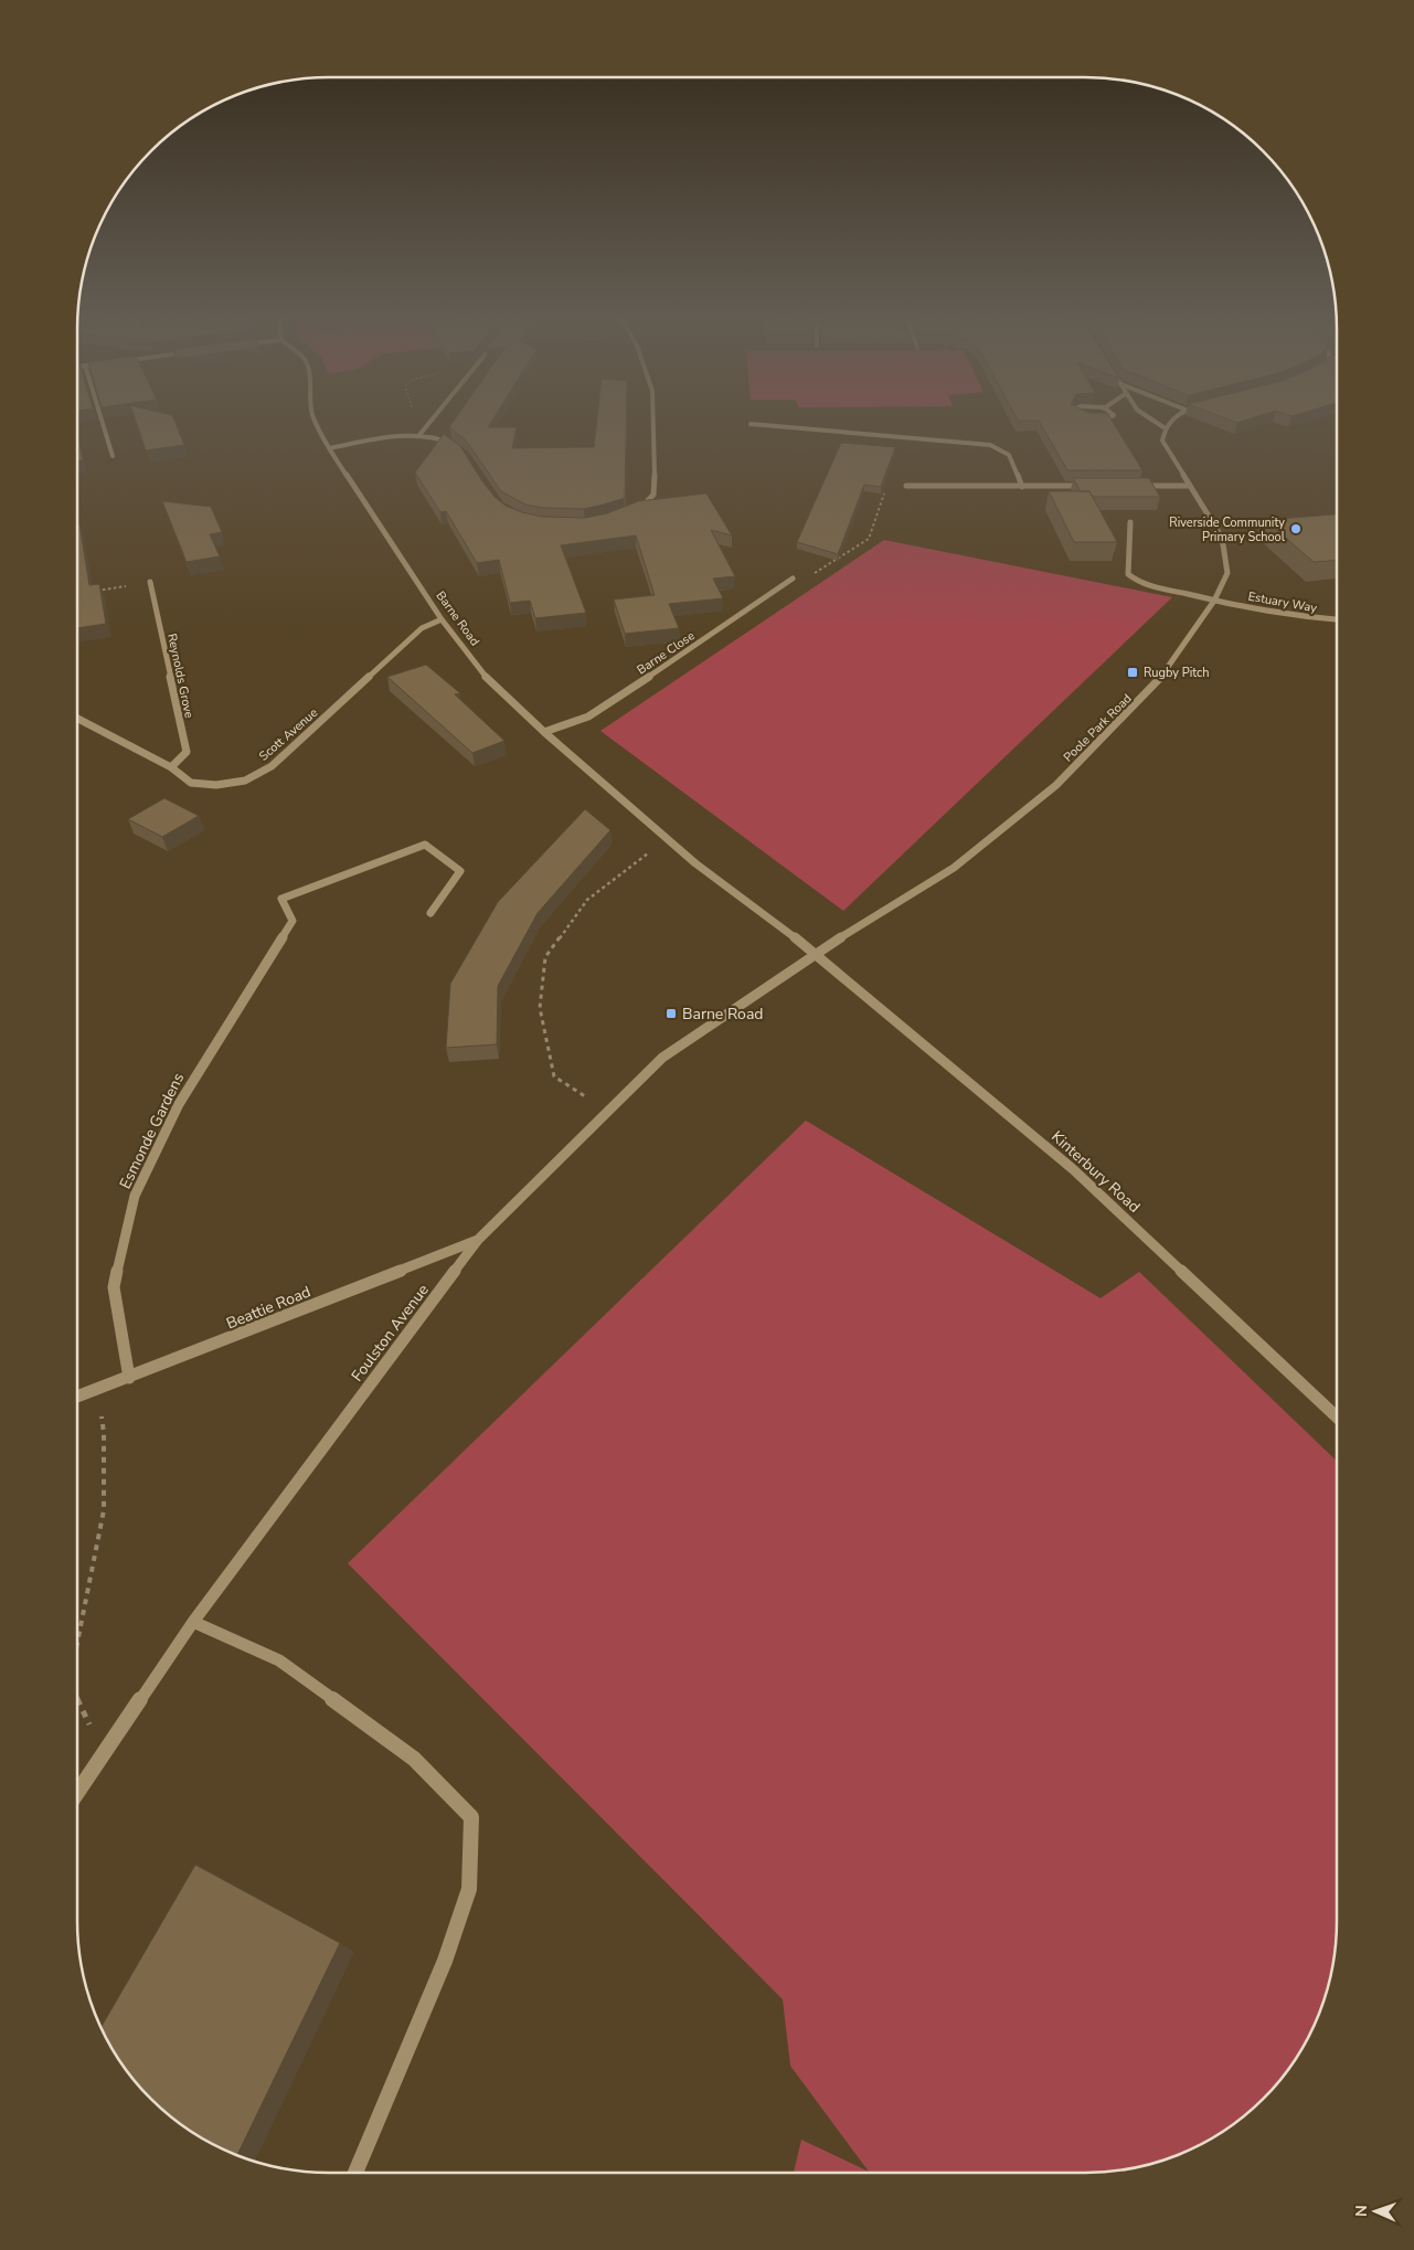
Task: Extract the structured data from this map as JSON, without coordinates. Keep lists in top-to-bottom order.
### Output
{
  "streets": {
    "street": [
      "Estuary Way",
      "Barne Road",
      "Barne Close",
      "Reynolds Grove",
      "Poole Park Road",
      "Scott Avenue",
      "Esmonde Gardens",
      "Kinterbury Road",
      "Beattie Road",
      "Foulston Avenue"
    ]
  },
  "crossings": [
    ["Estuary Way", "Poole Park Road"],
    ["Barne Road", "Barne Close"],
    ["Barne Road", "Poole Park Road"],
    ["Barne Road", "Scott Avenue"],
    ["Barne Road", "Kinterbury Road"],
    ["Barne Road", "Foulston Avenue"],
    ["Reynolds Grove", "Scott Avenue"],
    ["Poole Park Road", "Kinterbury Road"],
    ["Poole Park Road", "Foulston Avenue"],
    ["Esmonde Gardens", "Beattie Road"],
    ["Kinterbury Road", "Foulston Avenue"],
    ["Beattie Road", "Foulston Avenue"]
  ],
  "places": {
    "other": ["Riverside Community Primary School"],
    "transit": ["Rugby Pitch", "Barne Road"]
  },
  "north": "left"
}
